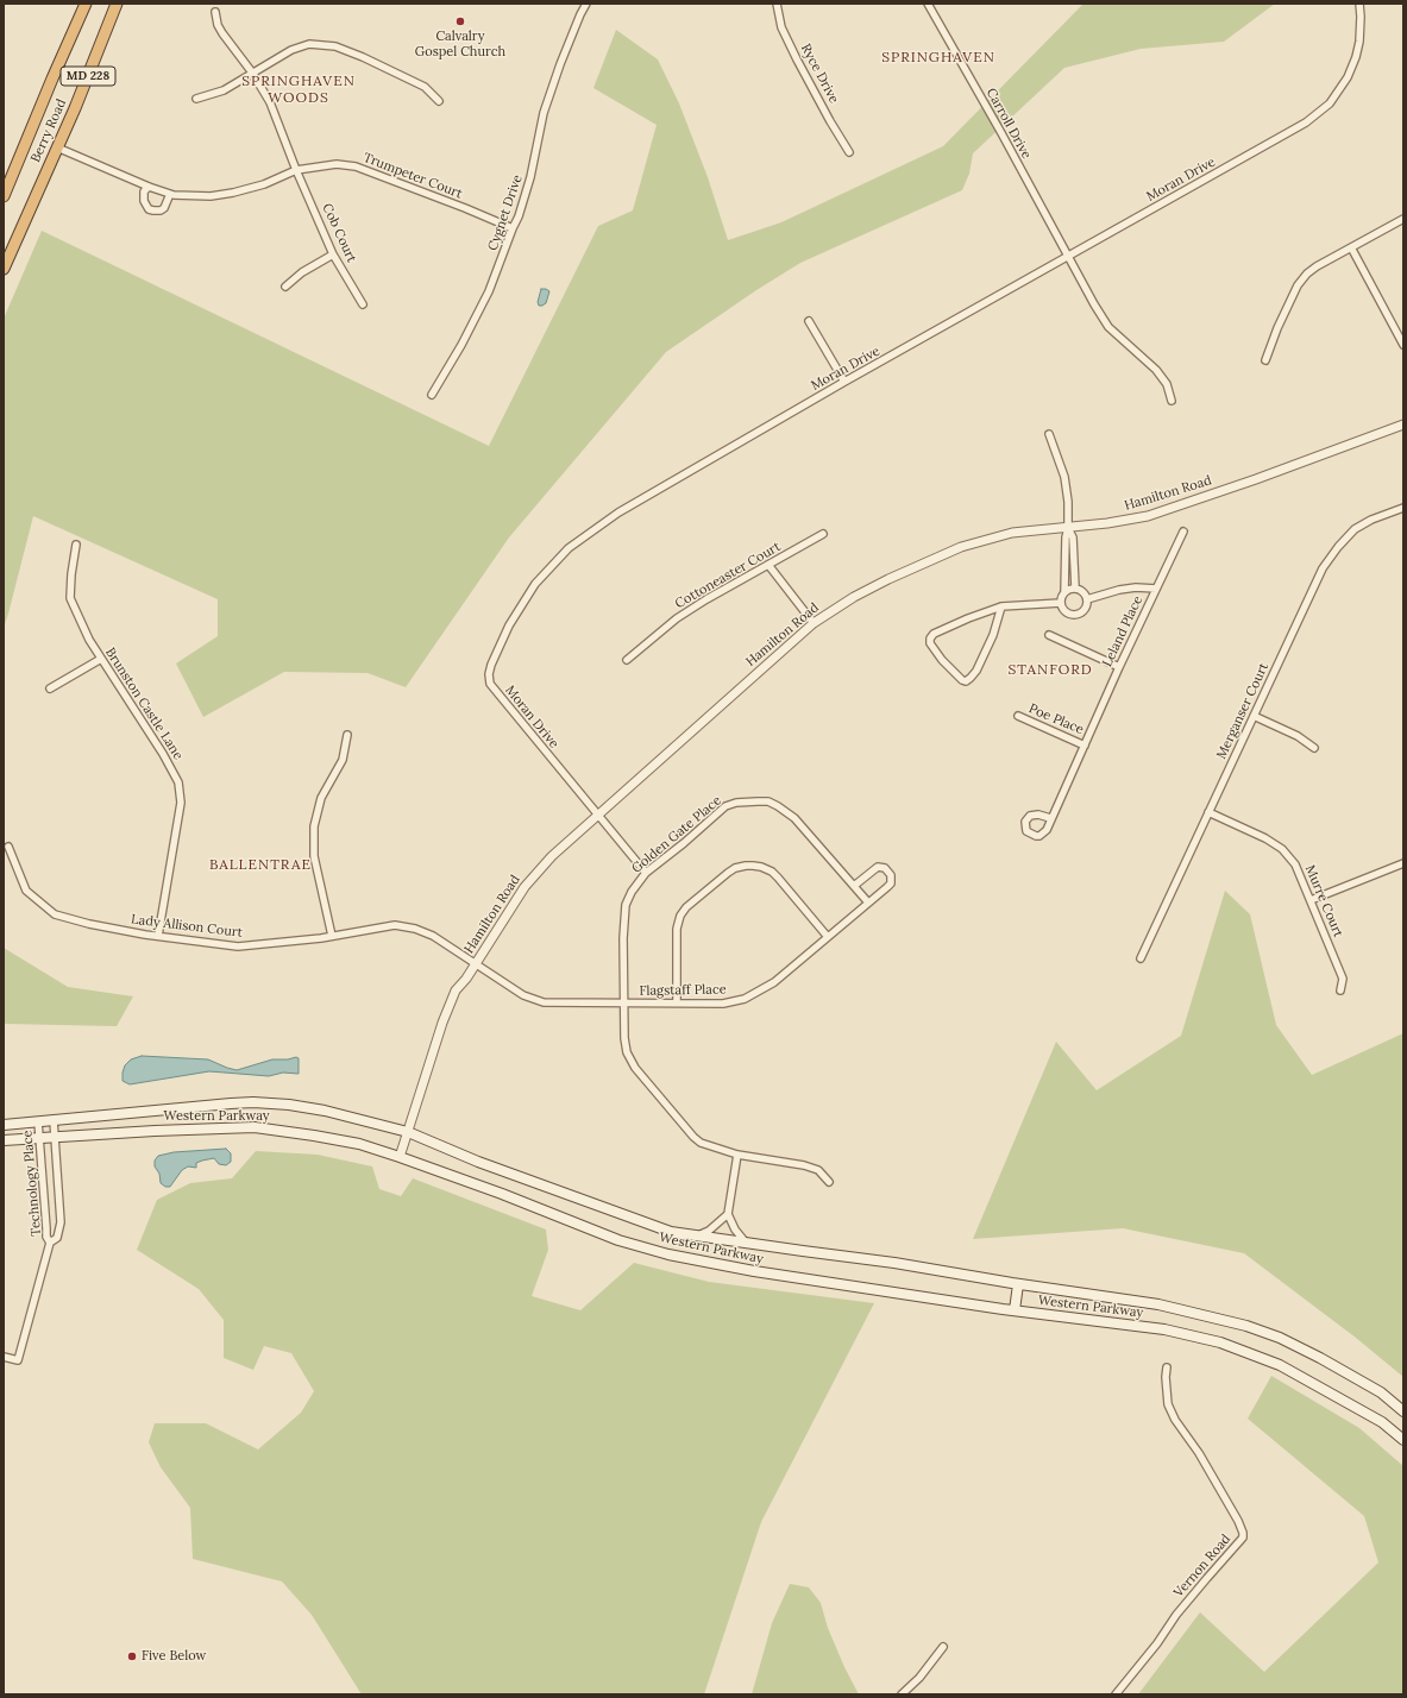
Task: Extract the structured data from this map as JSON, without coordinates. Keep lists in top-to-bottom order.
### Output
{
  "streets": {
    "highway": ["MD 228", "Berry Road"],
    "main road": ["Western Parkway"],
    "street": [
      "Ryce Drive",
      "Carroll Drive",
      "Trumpeter Court",
      "Moran Drive",
      "Cygnet Drive",
      "Cob Court",
      "Hamilton Road",
      "Cottoneaster Court",
      "Leland Place",
      "Brunston Castle Lane",
      "Merganser Court",
      "Poe Place",
      "Golden Gate Place",
      "Murre Court",
      "Lady Allison Court",
      "Flagstaff Place",
      "Technology Place",
      "Vernon Road"
    ]
  },
  "crossings": [
    ["Carroll Drive", "Moran Drive"],
    ["Berry Road", "Trumpeter Court"],
    ["Trumpeter Court", "Cygnet Drive"],
    ["Trumpeter Court", "Cob Court"],
    ["Moran Drive", "Hamilton Road"],
    ["Moran Drive", "Golden Gate Place"],
    ["Hamilton Road", "Lady Allison Court"],
    ["Hamilton Road", "Flagstaff Place"],
    ["Hamilton Road", "Western Parkway"],
    ["Leland Place", "Poe Place"],
    ["Brunston Castle Lane", "Lady Allison Court"],
    ["Merganser Court", "Murre Court"],
    ["Golden Gate Place", "Flagstaff Place"],
    ["Lady Allison Court", "Flagstaff Place"],
    ["Western Parkway", "Technology Place"]
  ],
  "districts": [
    "SPRINGHAVEN",
    "SPRINGHAVEN WOODS",
    "STANFORD",
    "BALLENTRAE"
  ],
  "places": ["Calvalry Gospel Church", "Five Below"]
}
